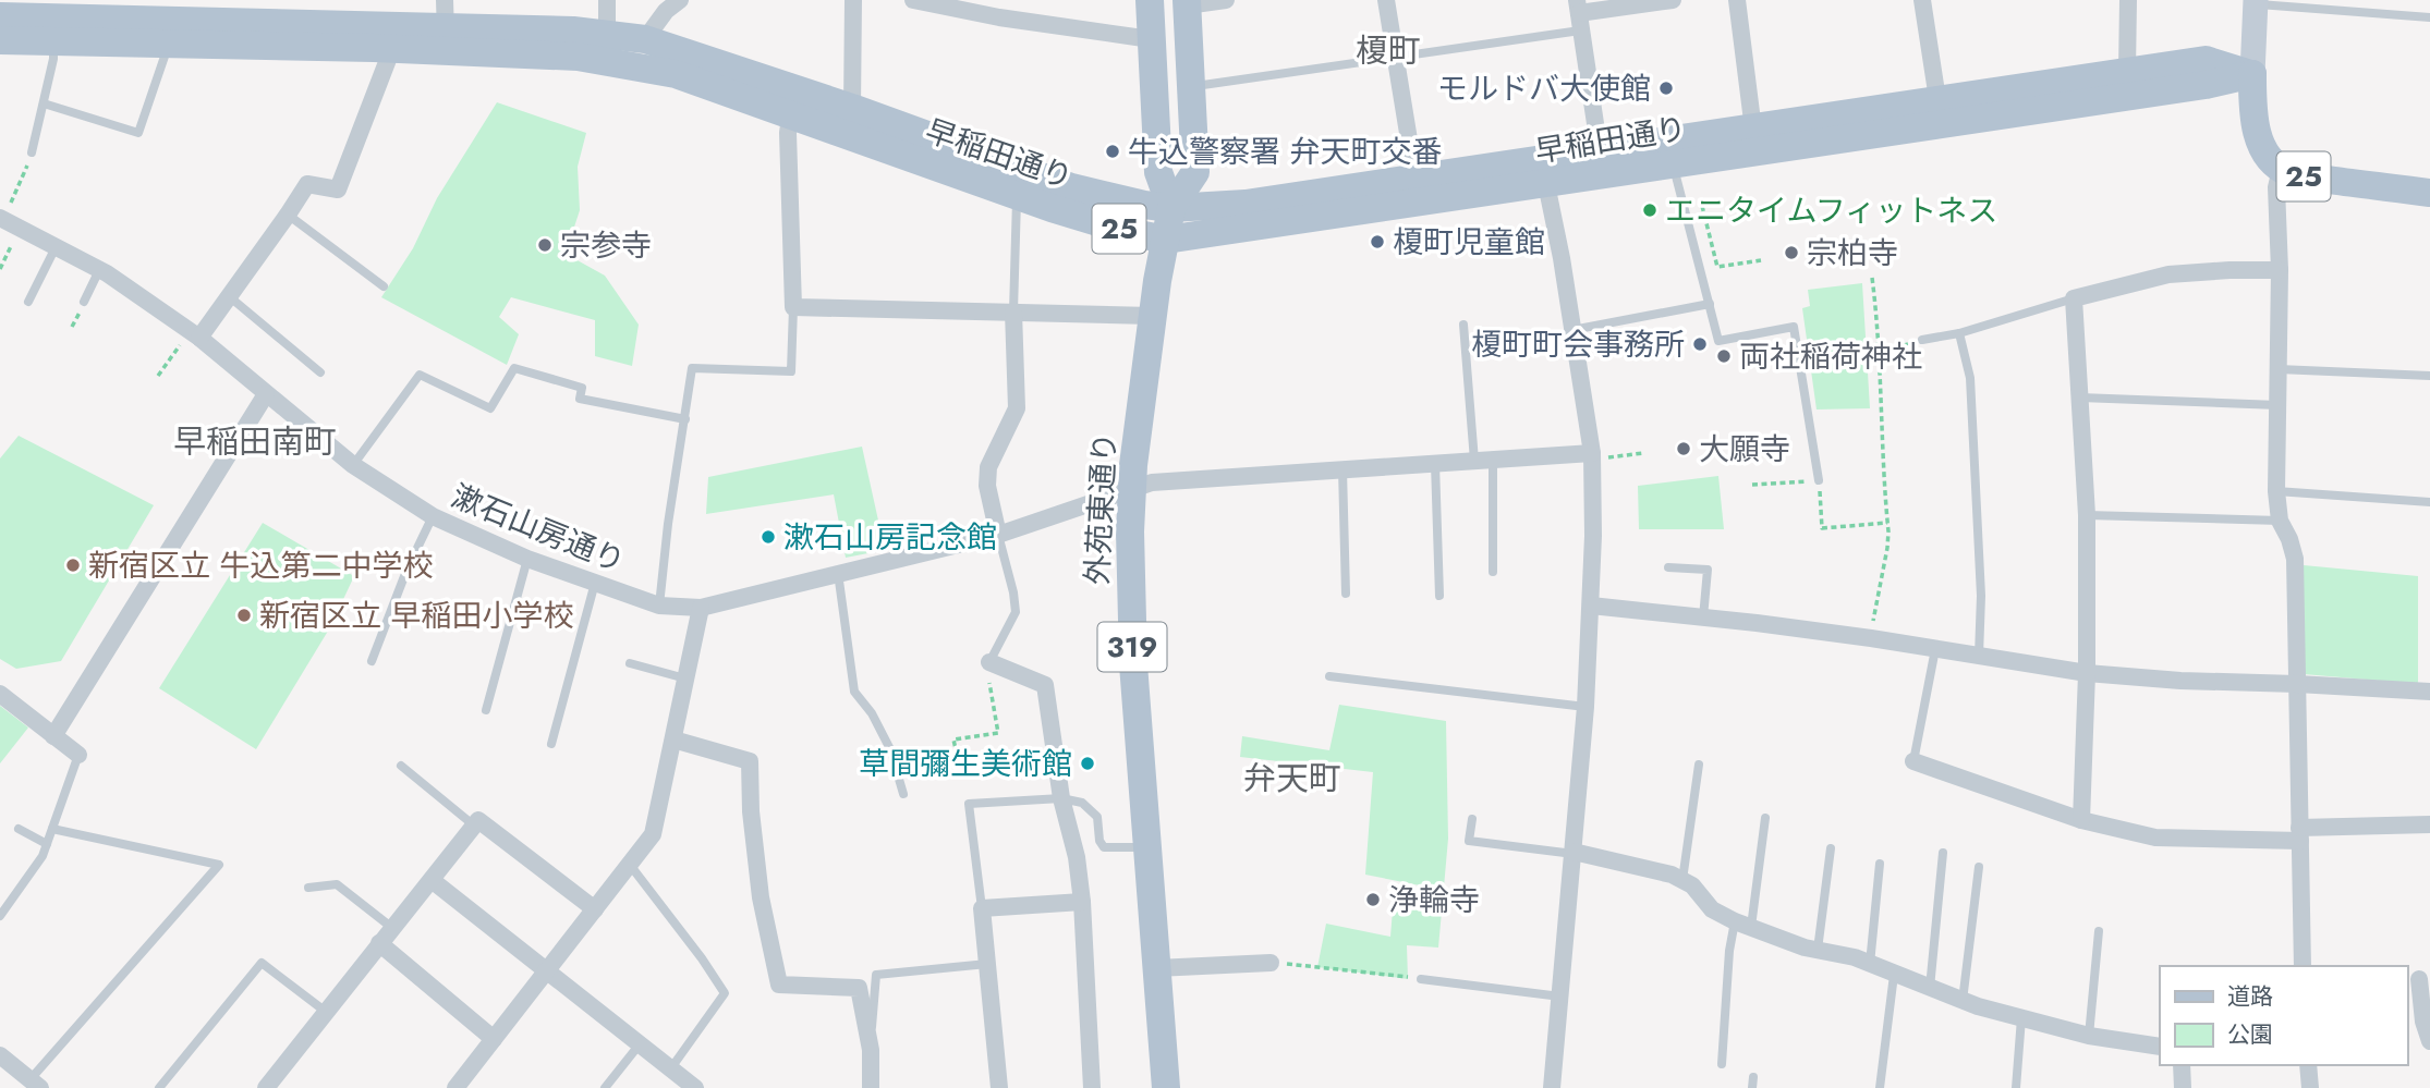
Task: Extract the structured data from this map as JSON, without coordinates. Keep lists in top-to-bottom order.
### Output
{
  "streets": {
    "main road": [
      "早稲田通り",
      "25",
      "外苑東通り",
      "319"
    ],
    "street": ["漱石山房通り"]
  },
  "crossings": [
    ["早稲田通り", "25"],
    ["早稲田通り", "外苑東通り"],
    ["外苑東通り", "漱石山房通り"]
  ],
  "districts": ["榎町", "早稲田南町", "弁天町"],
  "places": [
    "モルドバ大使館",
    "牛込警察署 弁天町交番",
    "エニタイムフィットネス",
    "榎町児童館",
    "宗参寺",
    "宗柏寺",
    "榎町町会事務所",
    "両社稲荷神社",
    "大願寺",
    "漱石山房記念館",
    "新宿区立 牛込第二中学校",
    "新宿区立 早稲田小学校",
    "草間彌生美術館",
    "浄輪寺"
  ],
  "legend": ["道路", "公園"]
}
